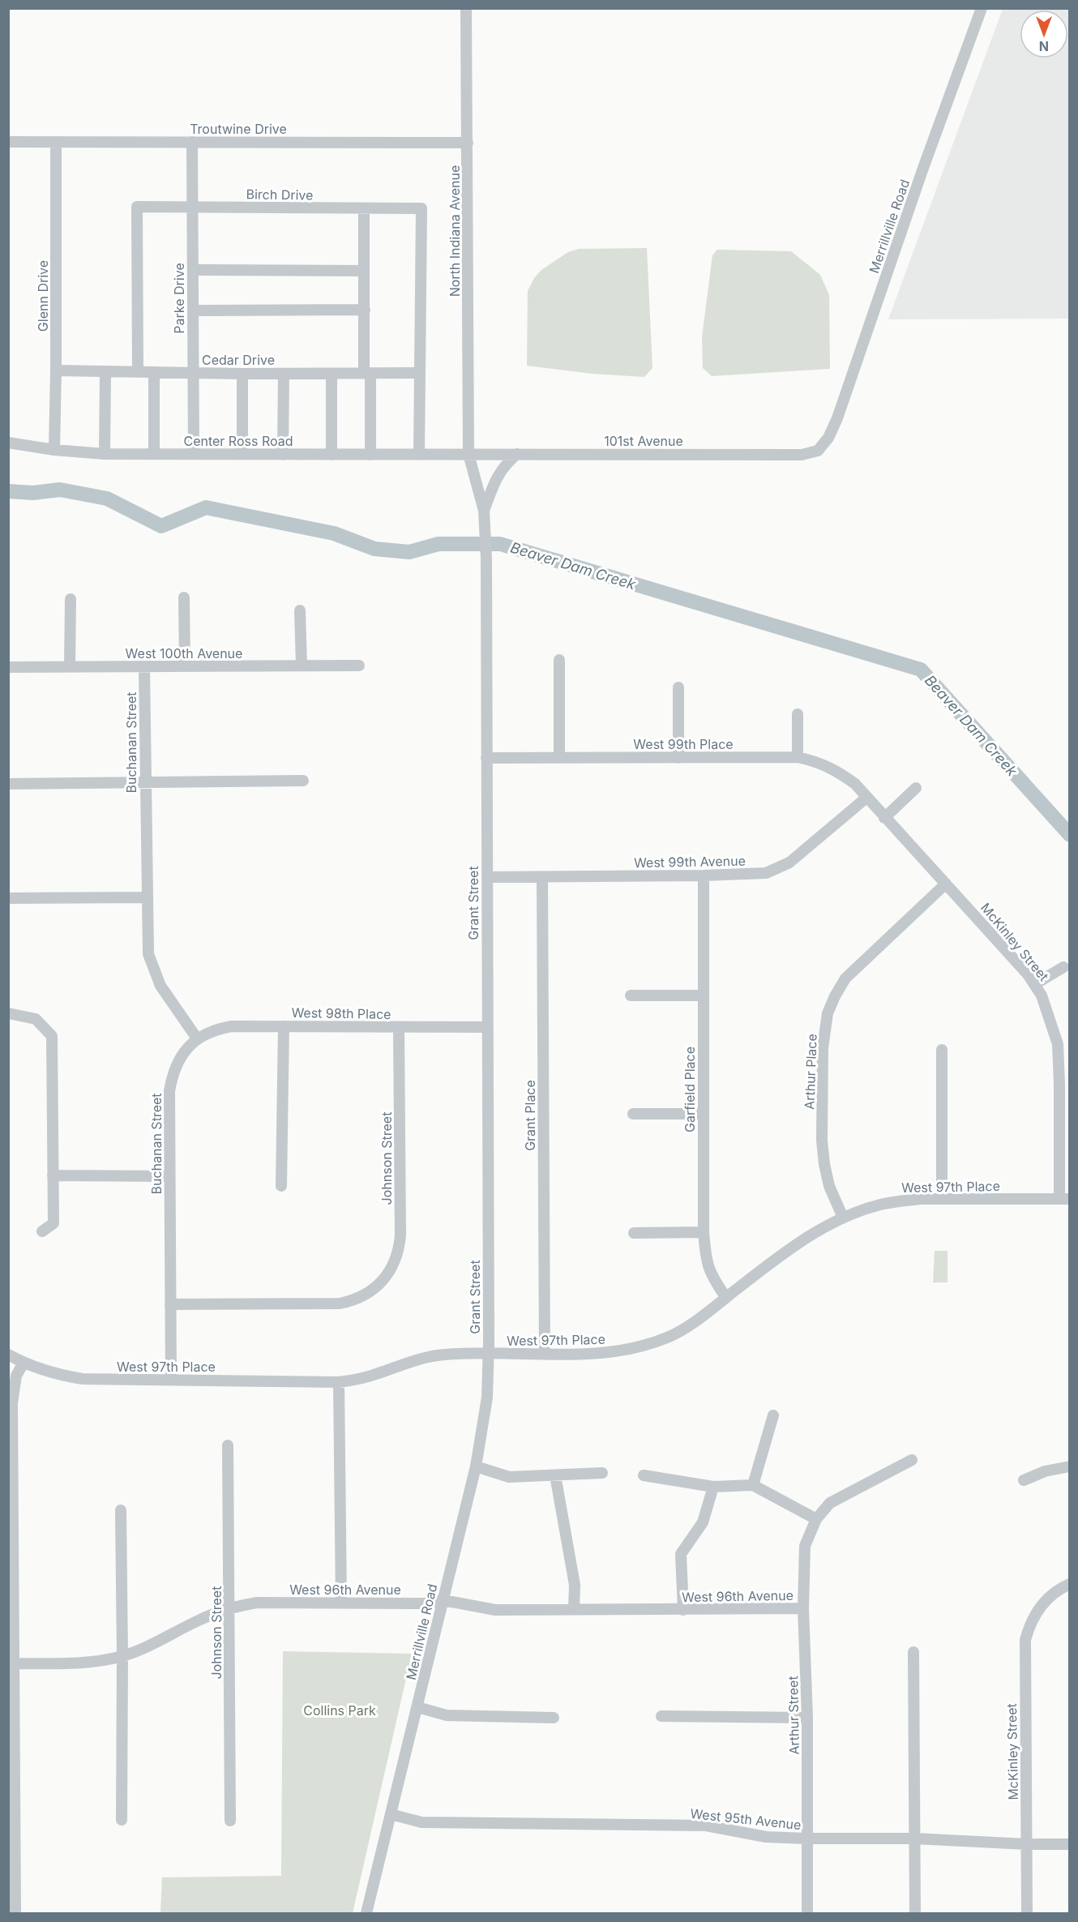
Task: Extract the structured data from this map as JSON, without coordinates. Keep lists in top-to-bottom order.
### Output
{
  "streets": {
    "street": [
      "Troutwine Drive",
      "Birch Drive",
      "Merrillville Road",
      "North Indiana Avenue",
      "Glenn Drive",
      "Parke Drive",
      "Cedar Drive",
      "Center Ross Road",
      "101st Avenue",
      "West 100th Avenue",
      "Buchanan Street",
      "West 99th Place",
      "West 99th Avenue",
      "Grant Street",
      "McKinley Street",
      "West 98th Place",
      "Arthur Place",
      "Garfield Place",
      "Grant Place",
      "Johnson Street",
      "West 97th Place",
      "West 96th Avenue",
      "Arthur Street",
      "West 95th Avenue"
    ]
  },
  "crossings": [
    ["Troutwine Drive", "North Indiana Avenue"],
    ["Troutwine Drive", "Glenn Drive"],
    ["Troutwine Drive", "Parke Drive"],
    ["Birch Drive", "Parke Drive"],
    ["Birch Drive", "Cedar Drive"],
    ["Merrillville Road", "101st Avenue"],
    ["Merrillville Road", "Grant Street"],
    ["Merrillville Road", "West 97th Place"],
    ["Merrillville Road", "West 96th Avenue"],
    ["Merrillville Road", "West 95th Avenue"],
    ["North Indiana Avenue", "Center Ross Road"],
    ["North Indiana Avenue", "101st Avenue"],
    ["North Indiana Avenue", "Grant Street"],
    ["Glenn Drive", "Cedar Drive"],
    ["Glenn Drive", "Center Ross Road"],
    ["Parke Drive", "Cedar Drive"],
    ["Parke Drive", "Center Ross Road"],
    ["Center Ross Road", "101st Avenue"],
    ["Center Ross Road", "Grant Street"],
    ["101st Avenue", "Grant Street"],
    ["West 100th Avenue", "Buchanan Street"],
    ["Buchanan Street", "West 98th Place"],
    ["Buchanan Street", "Johnson Street"],
    ["Buchanan Street", "West 97th Place"],
    ["West 99th Place", "West 99th Avenue"],
    ["West 99th Place", "Grant Street"],
    ["West 99th Place", "McKinley Street"],
    ["West 99th Avenue", "Grant Street"],
    ["West 99th Avenue", "McKinley Street"],
    ["West 99th Avenue", "Garfield Place"],
    ["West 99th Avenue", "Grant Place"],
    ["Grant Street", "West 98th Place"],
    ["Grant Street", "West 97th Place"],
    ["McKinley Street", "Arthur Place"],
    ["McKinley Street", "West 97th Place"],
    ["McKinley Street", "West 95th Avenue"],
    ["West 98th Place", "Johnson Street"],
    ["Arthur Place", "West 97th Place"],
    ["Garfield Place", "West 97th Place"],
    ["Grant Place", "West 97th Place"],
    ["Johnson Street", "West 96th Avenue"],
    ["West 96th Avenue", "Arthur Street"],
    ["Arthur Street", "West 95th Avenue"]
  ],
  "water": ["Beaver Dam Creek"],
  "parks": ["Collins Park"],
  "north": "bottom"
}
